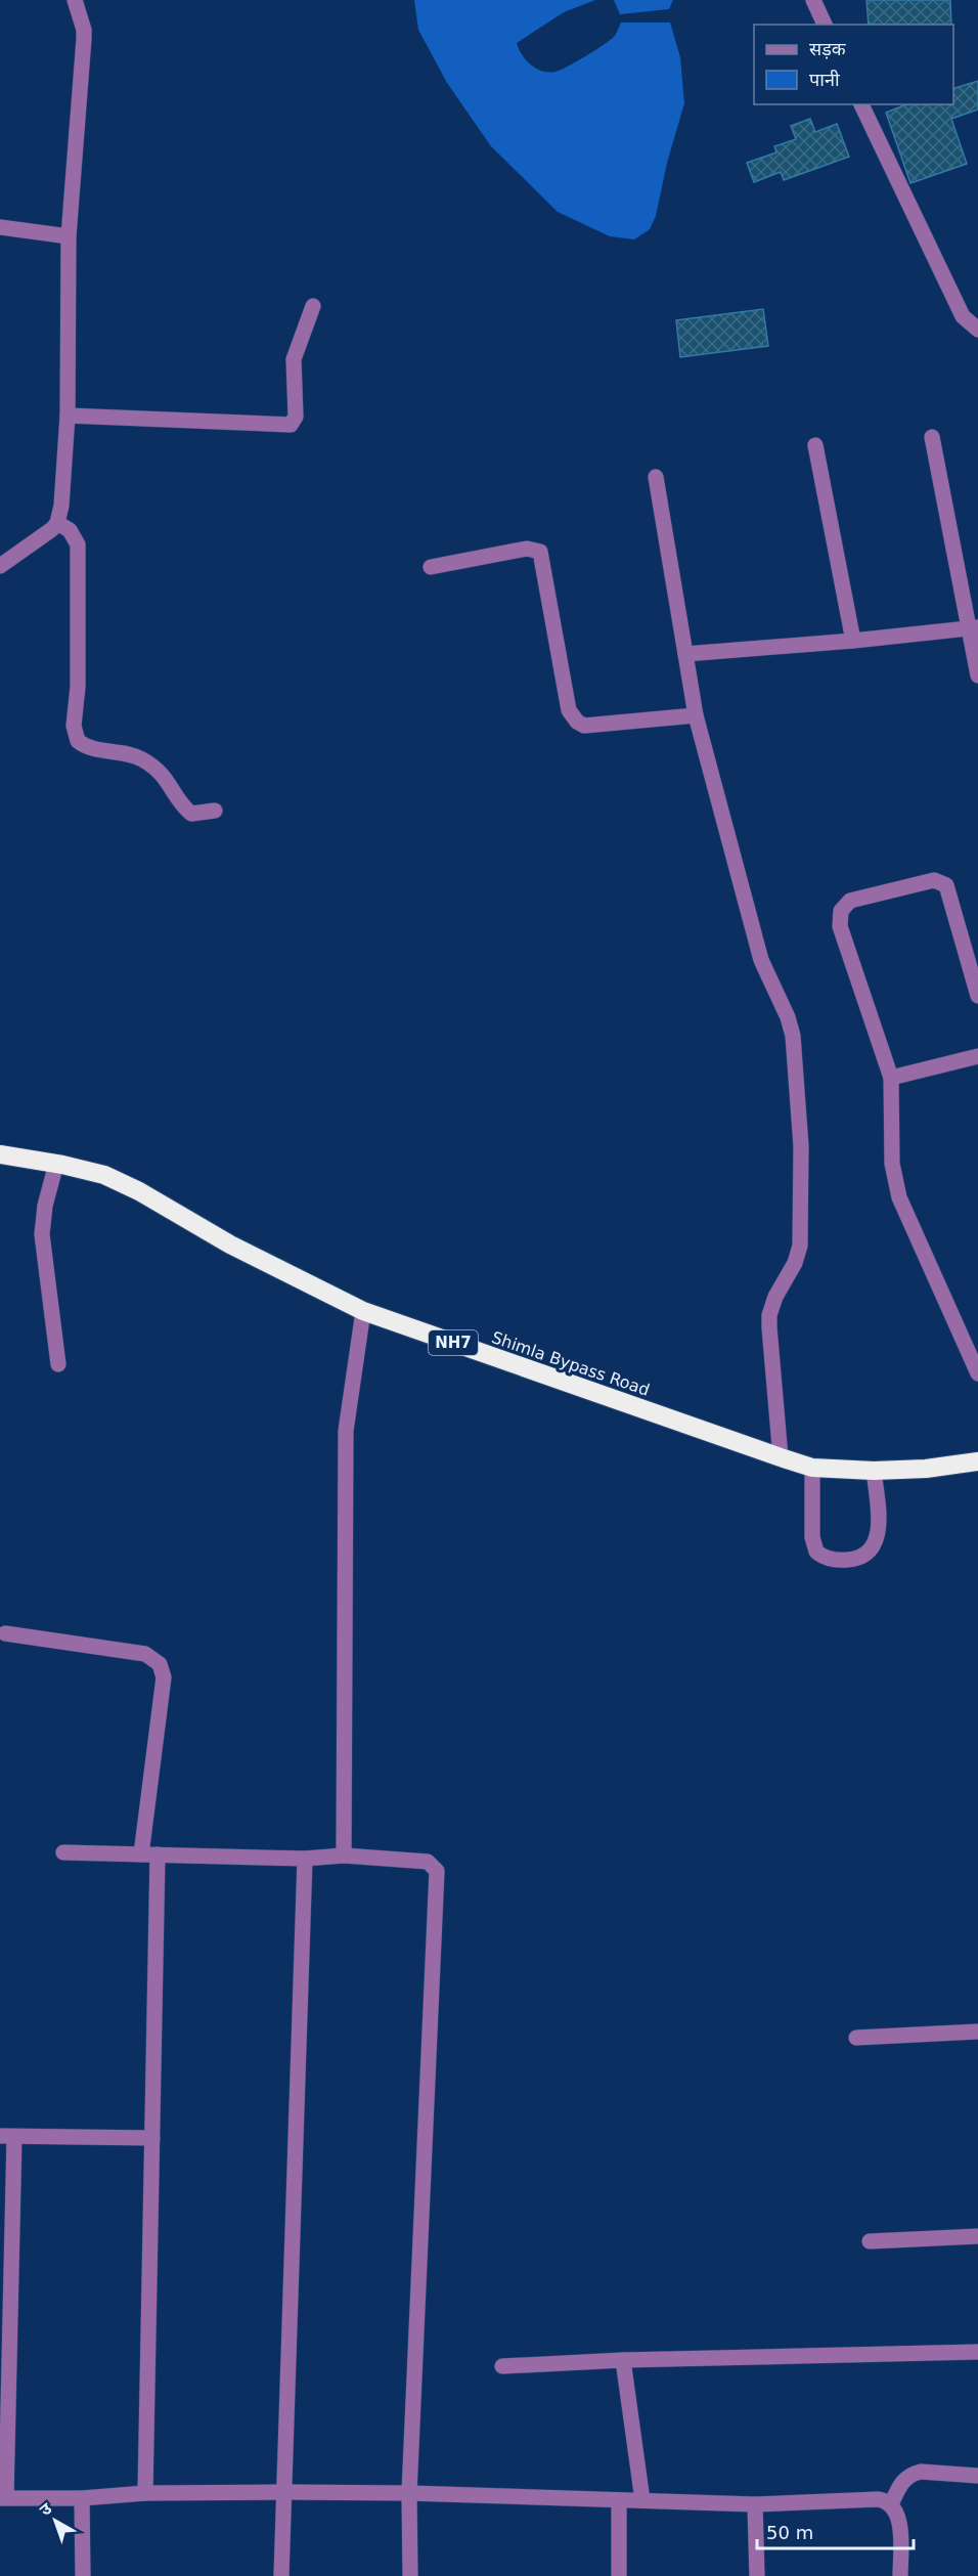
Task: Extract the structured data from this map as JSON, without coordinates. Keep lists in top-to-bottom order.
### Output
{
  "streets": {
    "highway": ["NH7", "Shimla Bypass Road"]
  },
  "legend": ["सड़क", "पानी"],
  "scale_bar": "50 m",
  "north": "top left"
}
